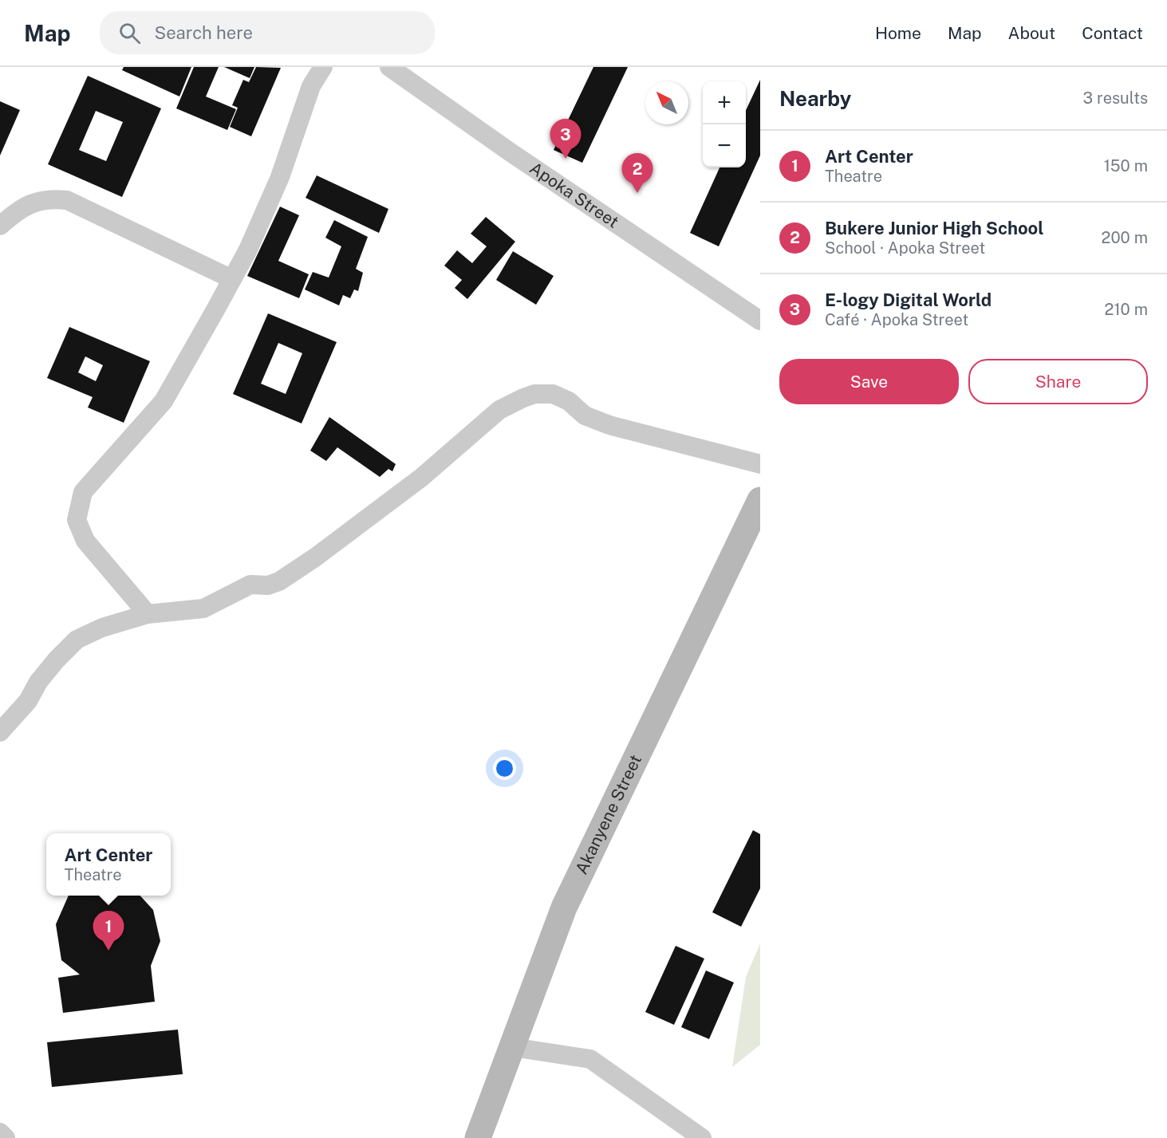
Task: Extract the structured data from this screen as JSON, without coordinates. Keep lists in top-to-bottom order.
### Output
{
  "streets": {
    "street": ["Apoka Street", "Akanyene Street"]
  },
  "north": "top left",
  "page": {
    "header": "Map",
    "search": "Search here",
    "nav": [
      "Home",
      "Map",
      "About",
      "Contact"
    ],
    "heading": ["Nearby", "3 results"],
    "map_buttons": ["+", "−"],
    "pins": ["3", "2", "1"],
    "list": [
      {
        "mark": "1",
        "name": "Art Center",
        "note": "Theatre",
        "value": "150 m"
      },
      {
        "mark": "2",
        "name": "Bukere Junior High School",
        "note": "School · Apoka Street",
        "value": "200 m"
      },
      {
        "mark": "3",
        "name": "E-logy Digital World",
        "note": "Café · Apoka Street",
        "value": "210 m"
      }
    ],
    "buttons": ["Save", "Share"],
    "popup": ["Art Center", "Theatre"]
  }
}
